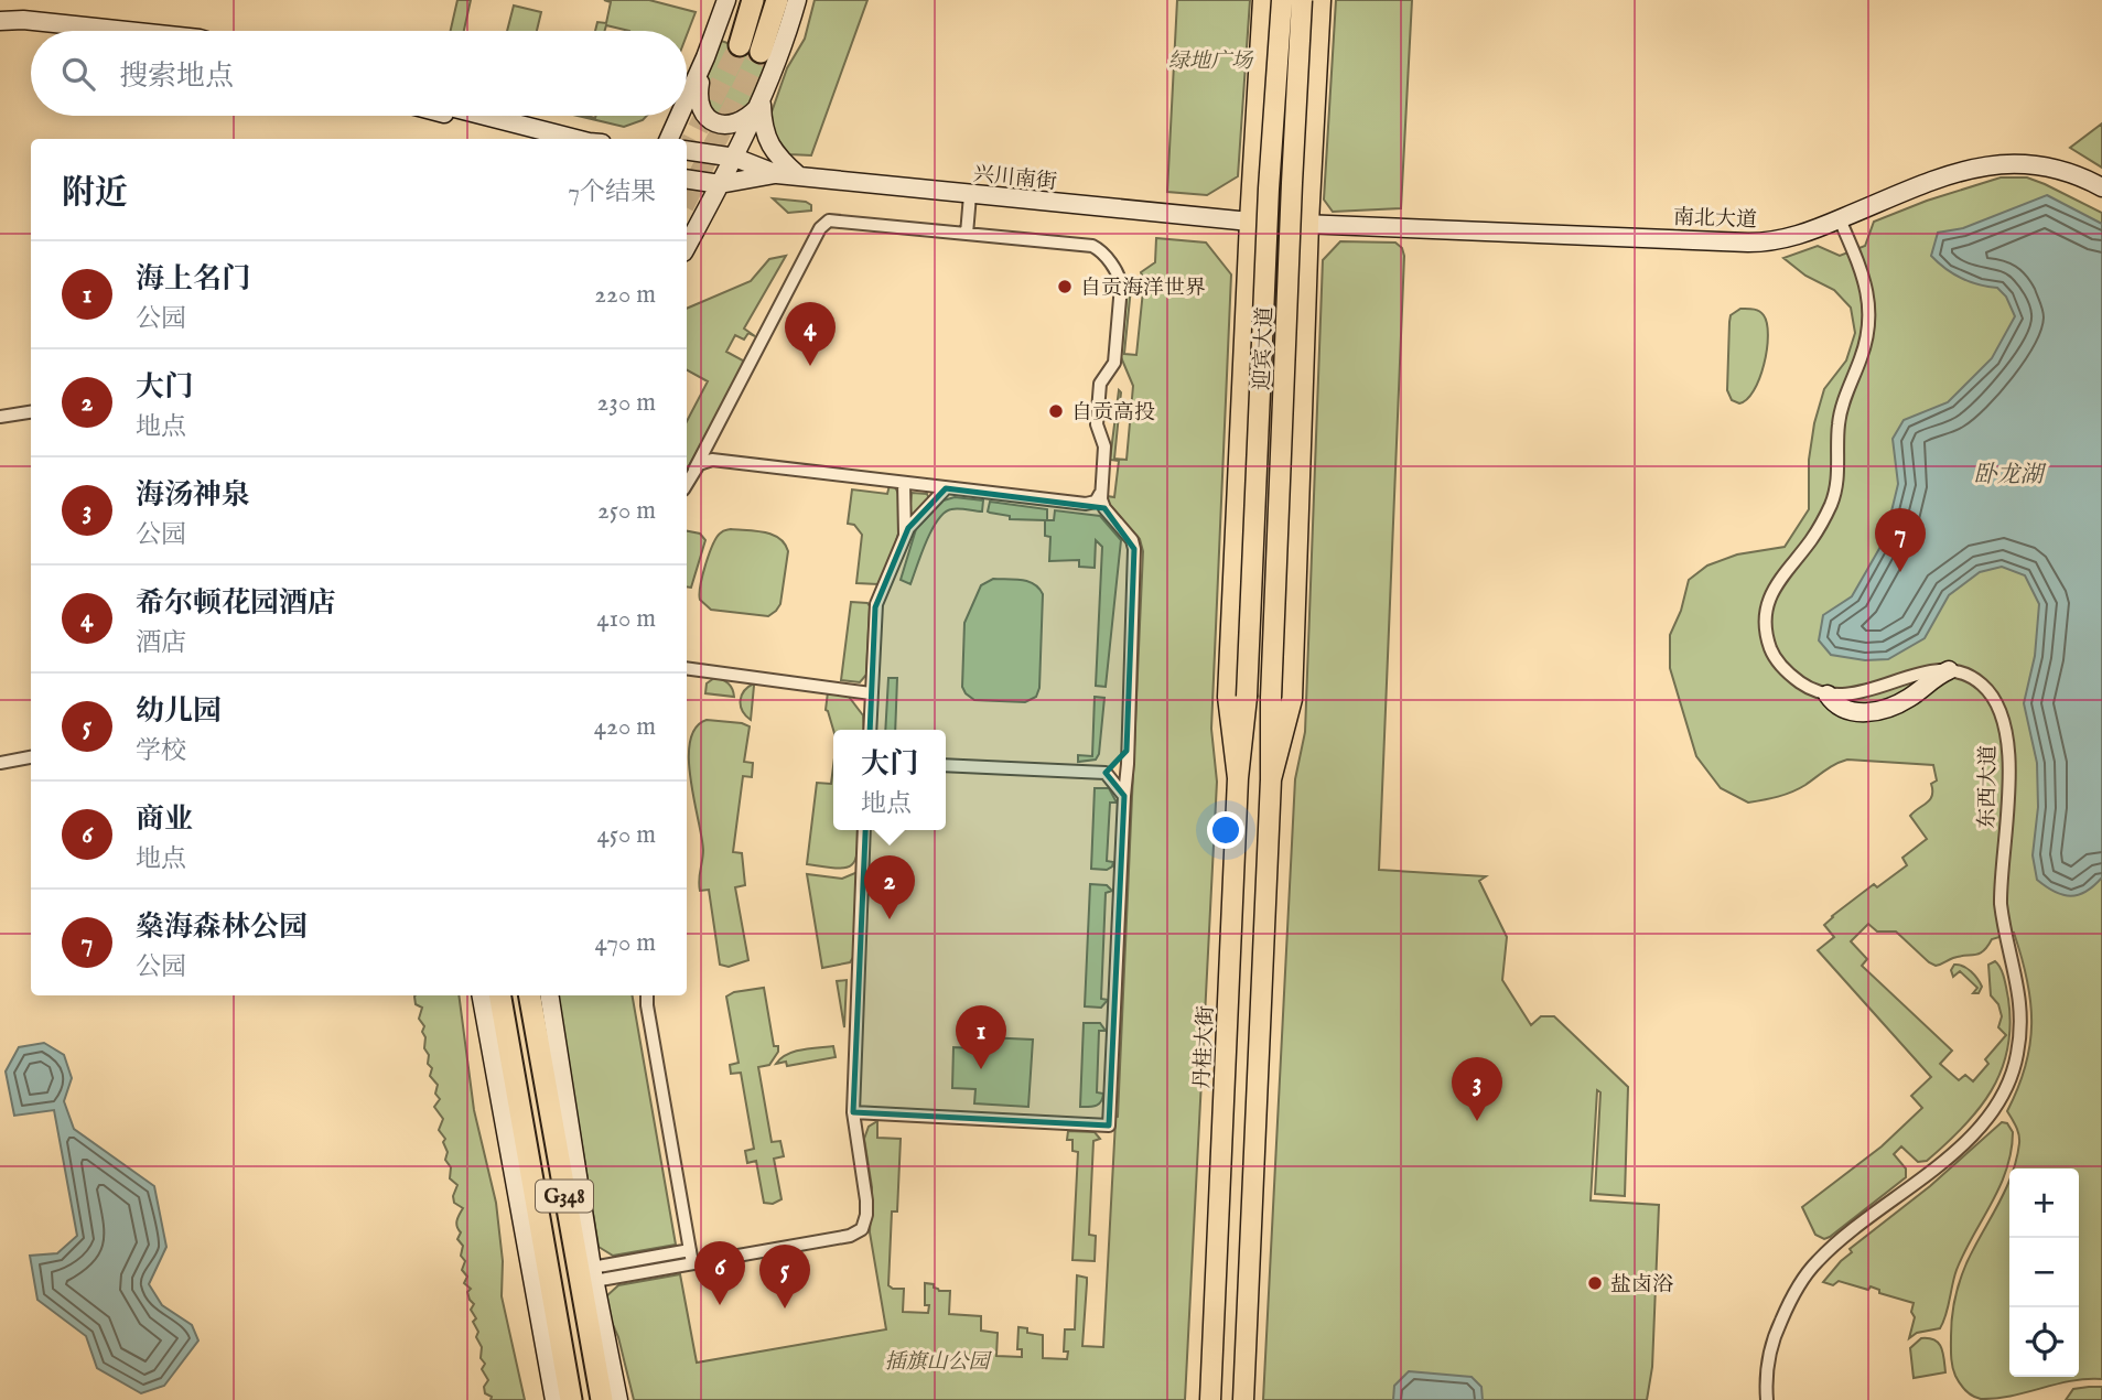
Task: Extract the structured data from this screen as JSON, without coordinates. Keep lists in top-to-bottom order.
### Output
{
  "streets": {
    "highway": ["G348"],
    "main road": ["迎宾大道", "丹桂大街"],
    "street": ["兴川南街", "南北大道", "东西大道"]
  },
  "crossings": [
    ["兴川南街", "南北大道"],
    ["迎宾大道", "丹桂大街"]
  ],
  "water": ["卧龙湖"],
  "parks": ["绿地广场", "插旗山公园"],
  "places": ["自贡海洋世界", "自贡高投", "盐卤浴"],
  "page": {
    "search": "搜索地点",
    "heading": ["附近", "7个结果"],
    "list": [
      {
        "mark": "1",
        "name": "海上名门",
        "note": "公园",
        "value": "220 m"
      },
      {
        "mark": "2",
        "name": "大门",
        "note": "地点",
        "value": "230 m"
      },
      {
        "mark": "3",
        "name": "海汤神泉",
        "note": "公园",
        "value": "250 m"
      },
      {
        "mark": "4",
        "name": "希尔顿花园酒店",
        "note": "酒店",
        "value": "410 m"
      },
      {
        "mark": "5",
        "name": "幼儿园",
        "note": "学校",
        "value": "420 m"
      },
      {
        "mark": "6",
        "name": "商业",
        "note": "地点",
        "value": "450 m"
      },
      {
        "mark": "7",
        "name": "燊海森林公园",
        "note": "公园",
        "value": "470 m"
      }
    ],
    "pins": [
      "4",
      "7",
      "2",
      "1",
      "3",
      "6",
      "5"
    ],
    "popup": ["大门", "地点"],
    "map_buttons": ["+", "−"]
  }
}
